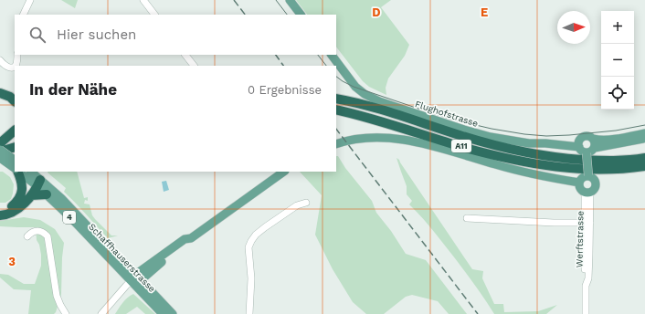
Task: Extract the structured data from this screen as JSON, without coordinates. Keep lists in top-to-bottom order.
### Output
{
  "streets": {
    "highway": ["A11"],
    "main road": ["Flughofstrasse", "4", "Schaffhauserstrasse"],
    "street": ["Werftstrasse"]
  },
  "north": "right",
  "page": {
    "map_buttons": ["+", "−"],
    "search": "Hier suchen",
    "heading": ["In der Nähe", "0 Ergebnisse"]
  },
  "grid": {
    "columns": ["D", "E"],
    "rows": ["3"]
  }
}
